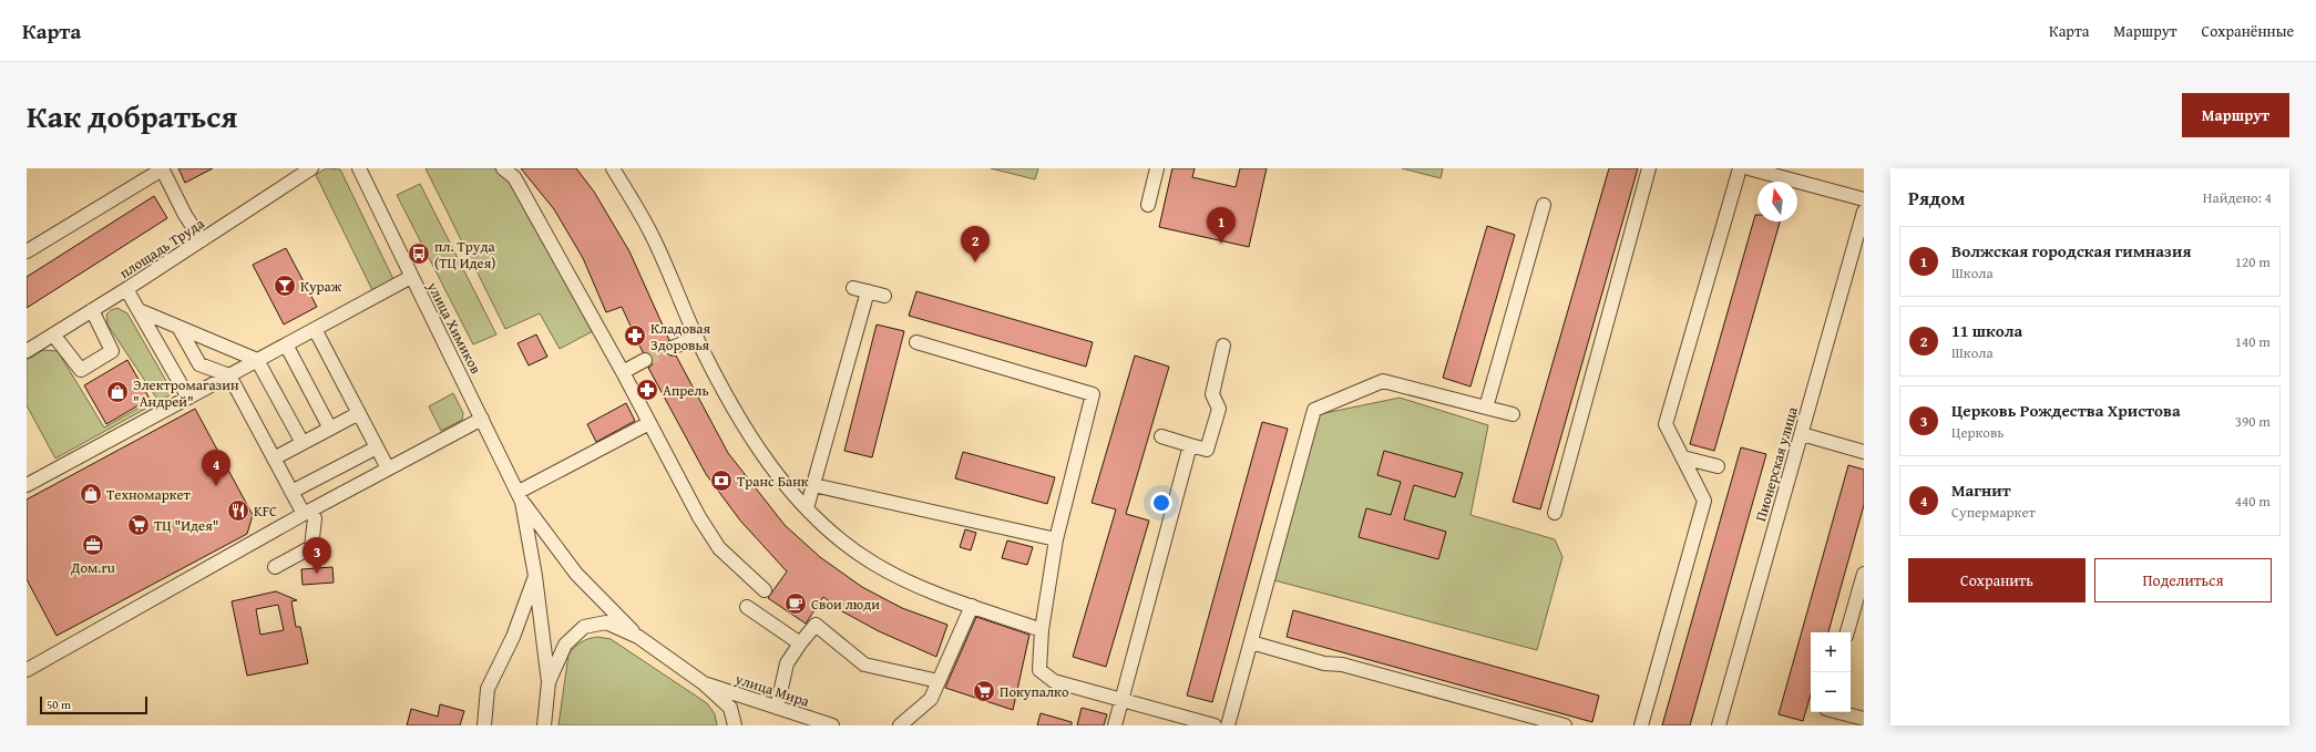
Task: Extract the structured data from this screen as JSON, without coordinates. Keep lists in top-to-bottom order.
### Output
{
  "streets": {
    "street": [
      "площадь Труда",
      "улица Химиков",
      "Пионерская улица",
      "улица Мира"
    ]
  },
  "places": {
    "bus stop": ["пл. Труда (ТЦ Идея)"],
    "bar": ["Кураж"],
    "pharmacy": ["Кладовая Здоровья", "Апрель"],
    "shop": ["Электромагазин \"Андрей\"", "Техномаркет"],
    "bank": ["Транс Банк"],
    "restaurant": ["KFC"],
    "supermarket": ["ТЦ \"Идея\"", "Покупалко"],
    "office": ["Дом.ru"],
    "cafe": ["Свои люди"]
  },
  "scale_bar": "50 m",
  "north": "top",
  "page": {
    "header": "Карта",
    "nav": ["Карта", "Маршрут", "Сохранённые"],
    "title": "Как добраться",
    "buttons": [
      "Маршрут",
      ["Сохранить", "Поделиться"]
    ],
    "heading": ["Рядом", "Найдено: 4"],
    "pins": [
      "1",
      "2",
      "4",
      "3"
    ],
    "list": [
      {
        "mark": "1",
        "name": "Волжская городская гимназия",
        "note": "Школа",
        "value": "120 m"
      },
      {
        "mark": "2",
        "name": "11 школа",
        "note": "Школа",
        "value": "140 m"
      },
      {
        "mark": "3",
        "name": "Церковь Рождества Христова",
        "note": "Церковь",
        "value": "390 m"
      },
      {
        "mark": "4",
        "name": "Магнит",
        "note": "Супермаркет",
        "value": "440 m"
      }
    ],
    "map_buttons": ["+", "−"],
    "scale": "50 m"
  }
}
